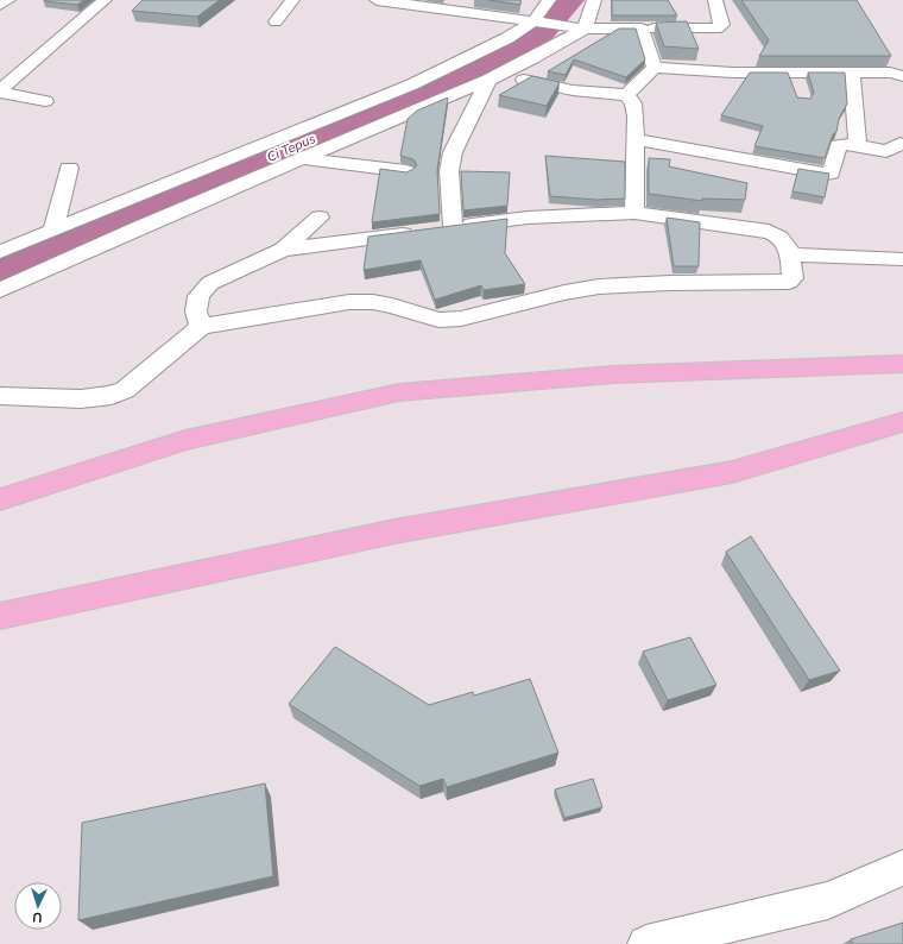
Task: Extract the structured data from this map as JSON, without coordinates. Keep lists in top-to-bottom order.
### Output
{
  "water": ["Ci Tepus"],
  "north": "bottom"
}
